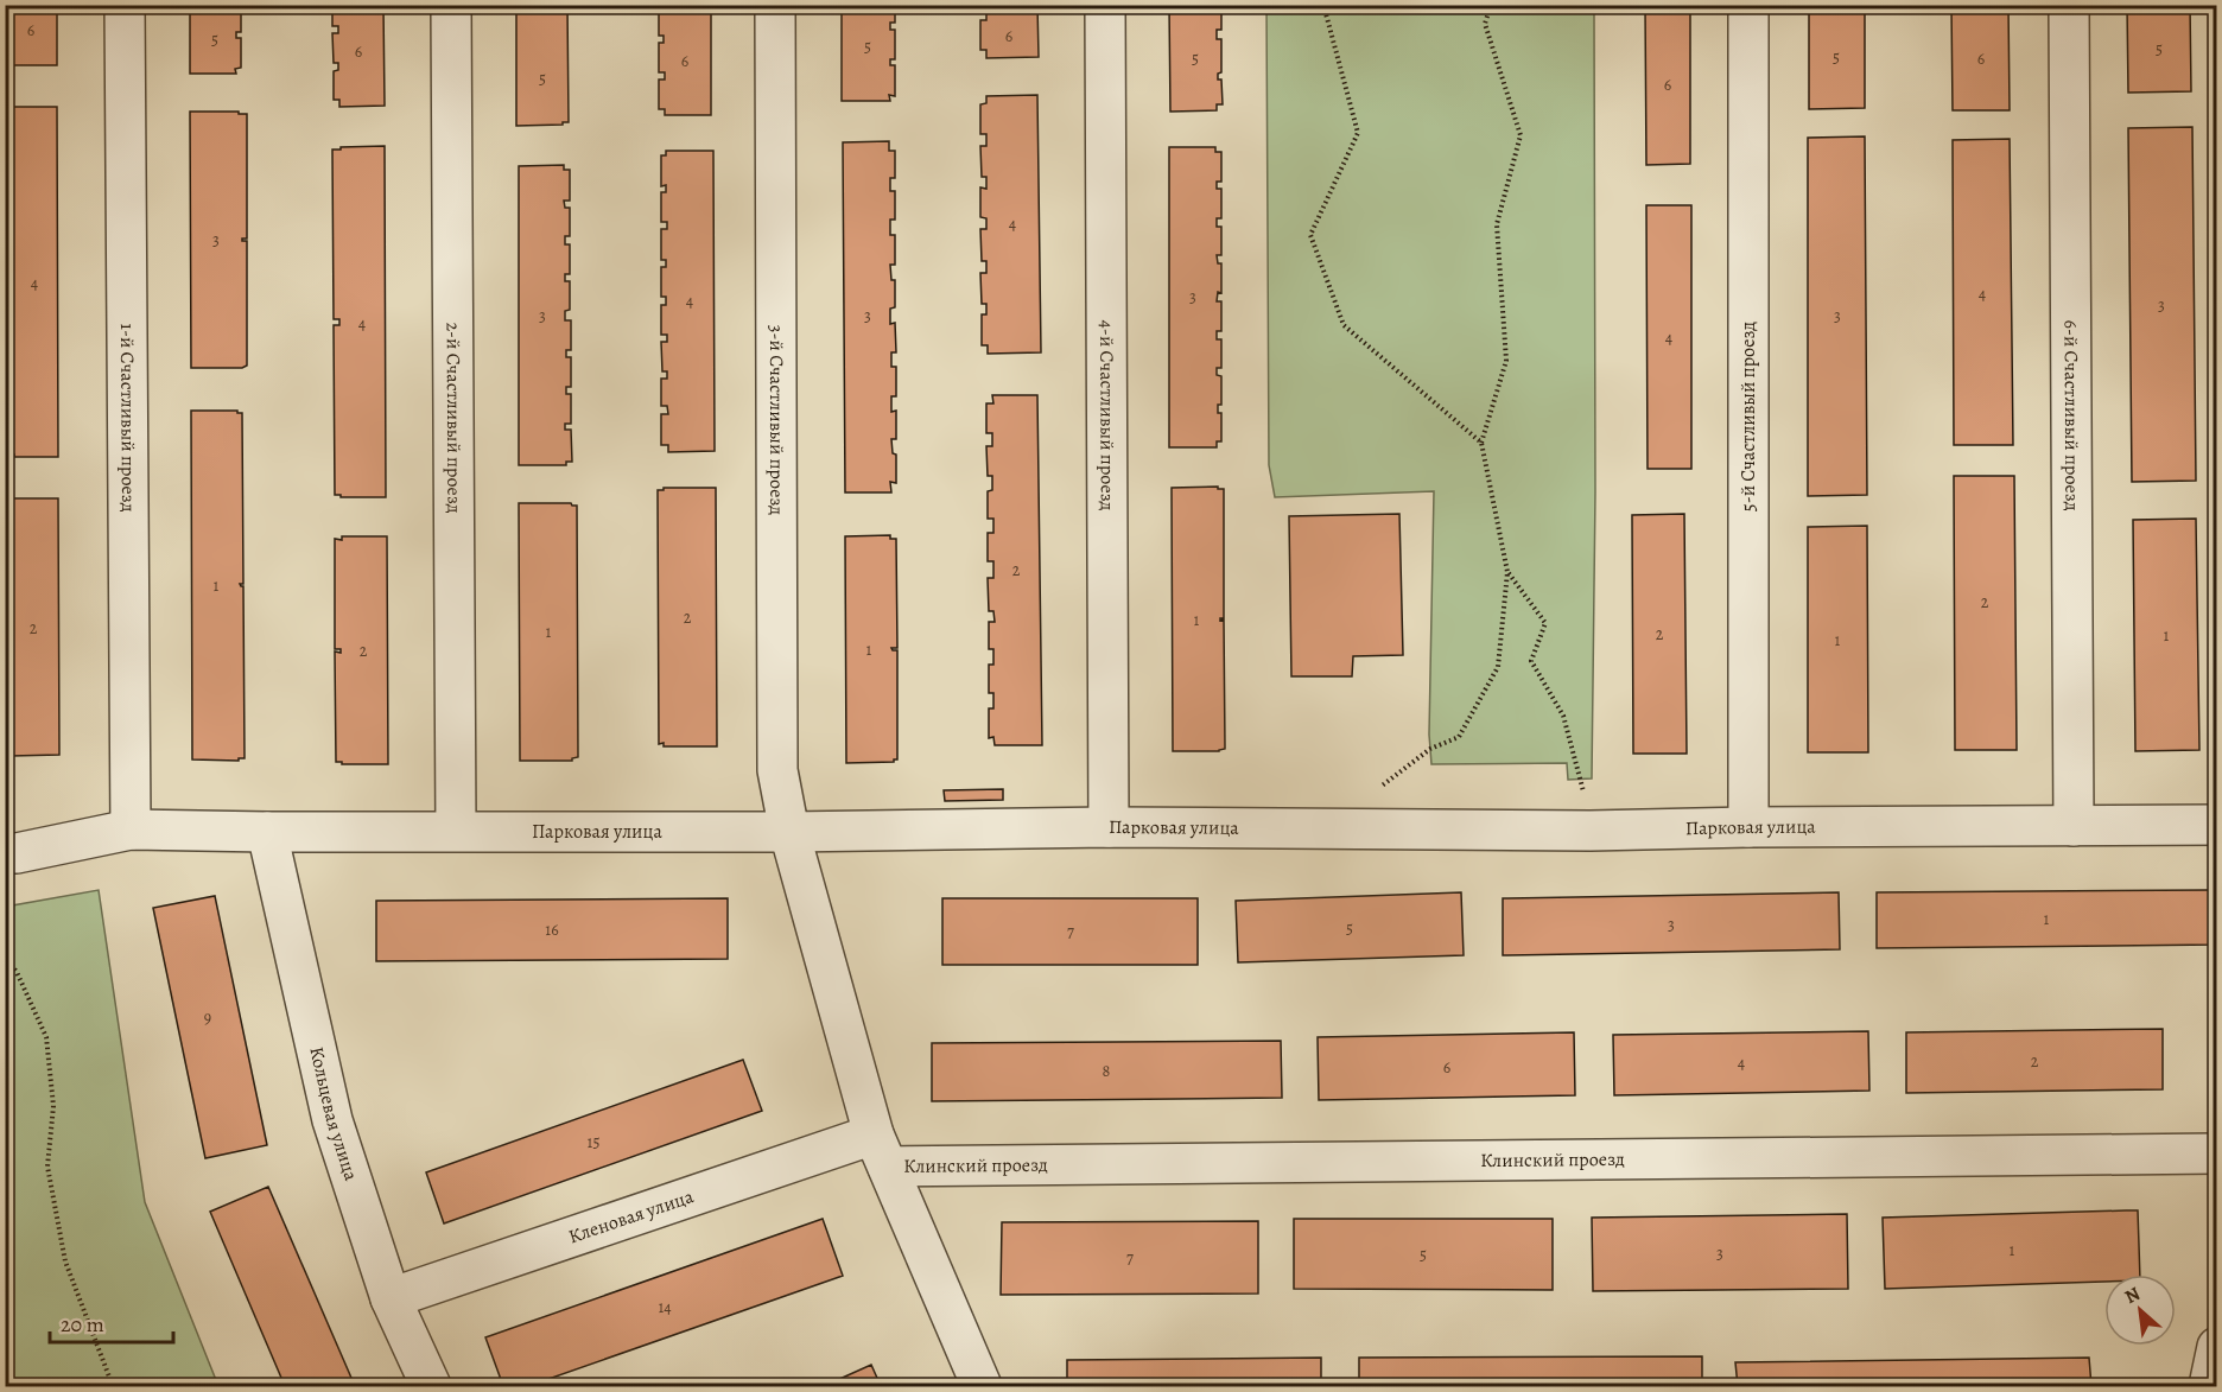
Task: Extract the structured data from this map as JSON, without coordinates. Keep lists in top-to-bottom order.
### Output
{
  "streets": {
    "street": [
      "6-й Счастливый проезд",
      "4-й Счастливый проезд",
      "5-й Счастливый проезд",
      "1-й Счастливый проезд",
      "2-й Счастливый проезд",
      "3-й Счастливый проезд",
      "Парковая улица",
      "Кольцевая улица",
      "Клинский проезд",
      "Кленовая улица"
    ]
  },
  "crossings": [
    ["6-й Счастливый проезд", "Парковая улица"],
    ["4-й Счастливый проезд", "Парковая улица"],
    ["5-й Счастливый проезд", "Парковая улица"],
    ["1-й Счастливый проезд", "Парковая улица"],
    ["2-й Счастливый проезд", "Парковая улица"],
    ["3-й Счастливый проезд", "Парковая улица"],
    ["Парковая улица", "Кольцевая улица"],
    ["Кольцевая улица", "Кленовая улица"],
    ["Клинский проезд", "Кленовая улица"]
  ],
  "house_numbers": [
    "6",
    "6",
    "5",
    "5",
    "5",
    "6",
    "5",
    "5",
    "6",
    "6",
    "5",
    "6",
    "4",
    "3",
    "4",
    "4",
    "3",
    "4",
    "3",
    "3",
    "3",
    "3",
    "4",
    "4",
    "2",
    "1",
    "2",
    "2",
    "1",
    "2",
    "1",
    "2",
    "1",
    "1",
    "1",
    "2",
    "1",
    "3",
    "5",
    "16",
    "7",
    "9",
    "2",
    "4",
    "6",
    "8",
    "15",
    "1",
    "3",
    "5",
    "7",
    "14"
  ],
  "scale_bar": "20 m",
  "north": "top left"
}
